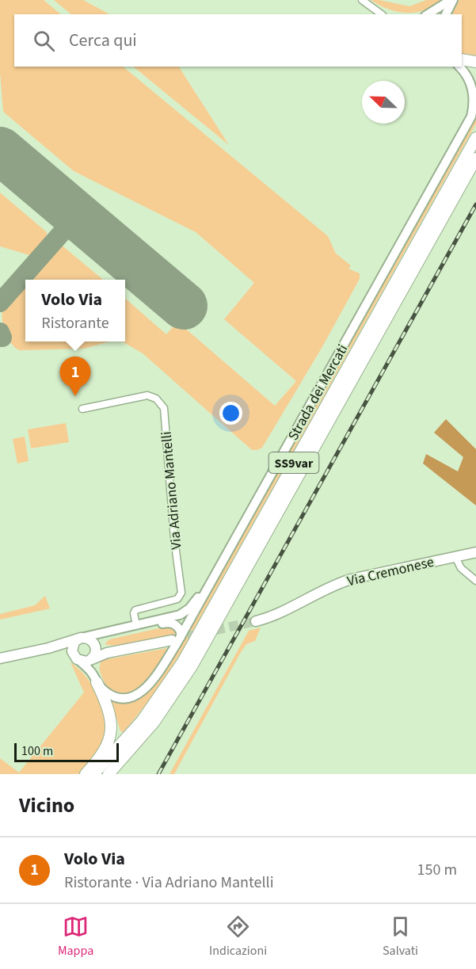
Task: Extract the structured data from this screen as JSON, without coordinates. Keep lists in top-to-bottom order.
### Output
{
  "streets": {
    "highway": ["SS9var"],
    "main road": ["Via Cremonese"],
    "street": ["Strada dei Mercati", "Via Adriano Mantelli"]
  },
  "crossings": [
    ["Strada dei Mercati", "Via Adriano Mantelli"]
  ],
  "scale_bar": "100 m",
  "north": "top left",
  "page": {
    "search": "Cerca qui",
    "popup": ["Volo Via", "Ristorante"],
    "pins": "1",
    "scale": "100 m",
    "heading": "Vicino",
    "list": [
      {
        "mark": "1",
        "name": "Volo Via",
        "note": "Ristorante · Via Adriano Mantelli",
        "value": "150 m"
      }
    ],
    "nav": ["Mappa", "Indicazioni", "Salvati"]
  }
}
